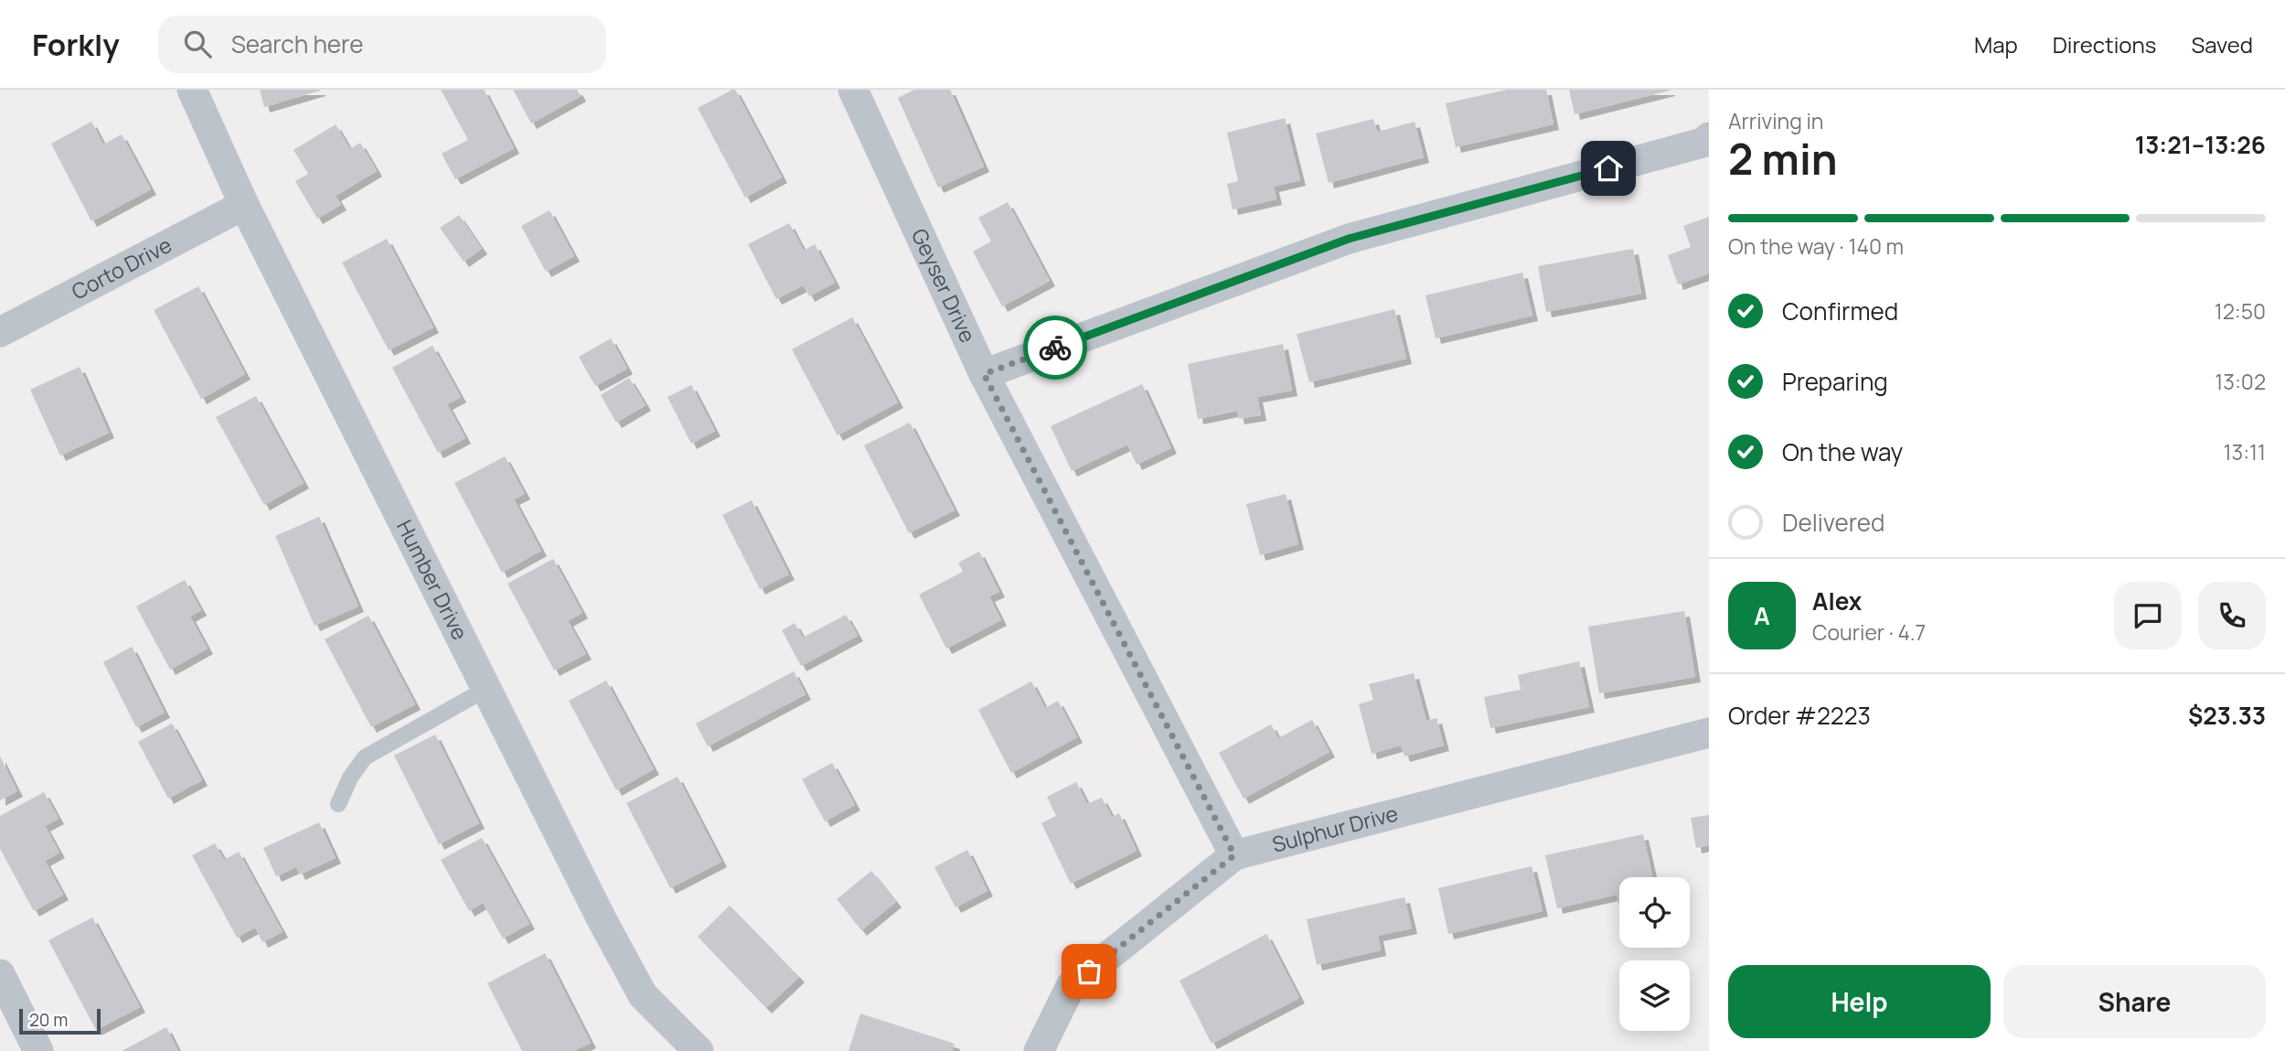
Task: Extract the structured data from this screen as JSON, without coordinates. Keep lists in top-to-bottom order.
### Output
{
  "streets": {
    "street": [
      "Corto Drive",
      "Geyser Drive",
      "Humber Drive",
      "Sulphur Drive"
    ]
  },
  "crossings": [
    ["Corto Drive", "Humber Drive"],
    ["Geyser Drive", "Sulphur Drive"]
  ],
  "scale_bar": "20 m",
  "page": {
    "header": "Forkly",
    "search": "Search here",
    "nav": ["Map", "Directions", "Saved"],
    "heading": ["2 min", "Arriving in", "13:21–13:26"],
    "panel": [
      "Alex",
      "Courier · 4.7",
      "Order #2223",
      "$23.33"
    ],
    "bar": "On the way · 140 m",
    "list": [
      ["Confirmed", "12:50"],
      ["Preparing", "13:02"],
      ["On the way", "13:11"],
      "Delivered"
    ],
    "round": "A",
    "buttons": ["Help", "Share"],
    "scale": "20 m"
  }
}
